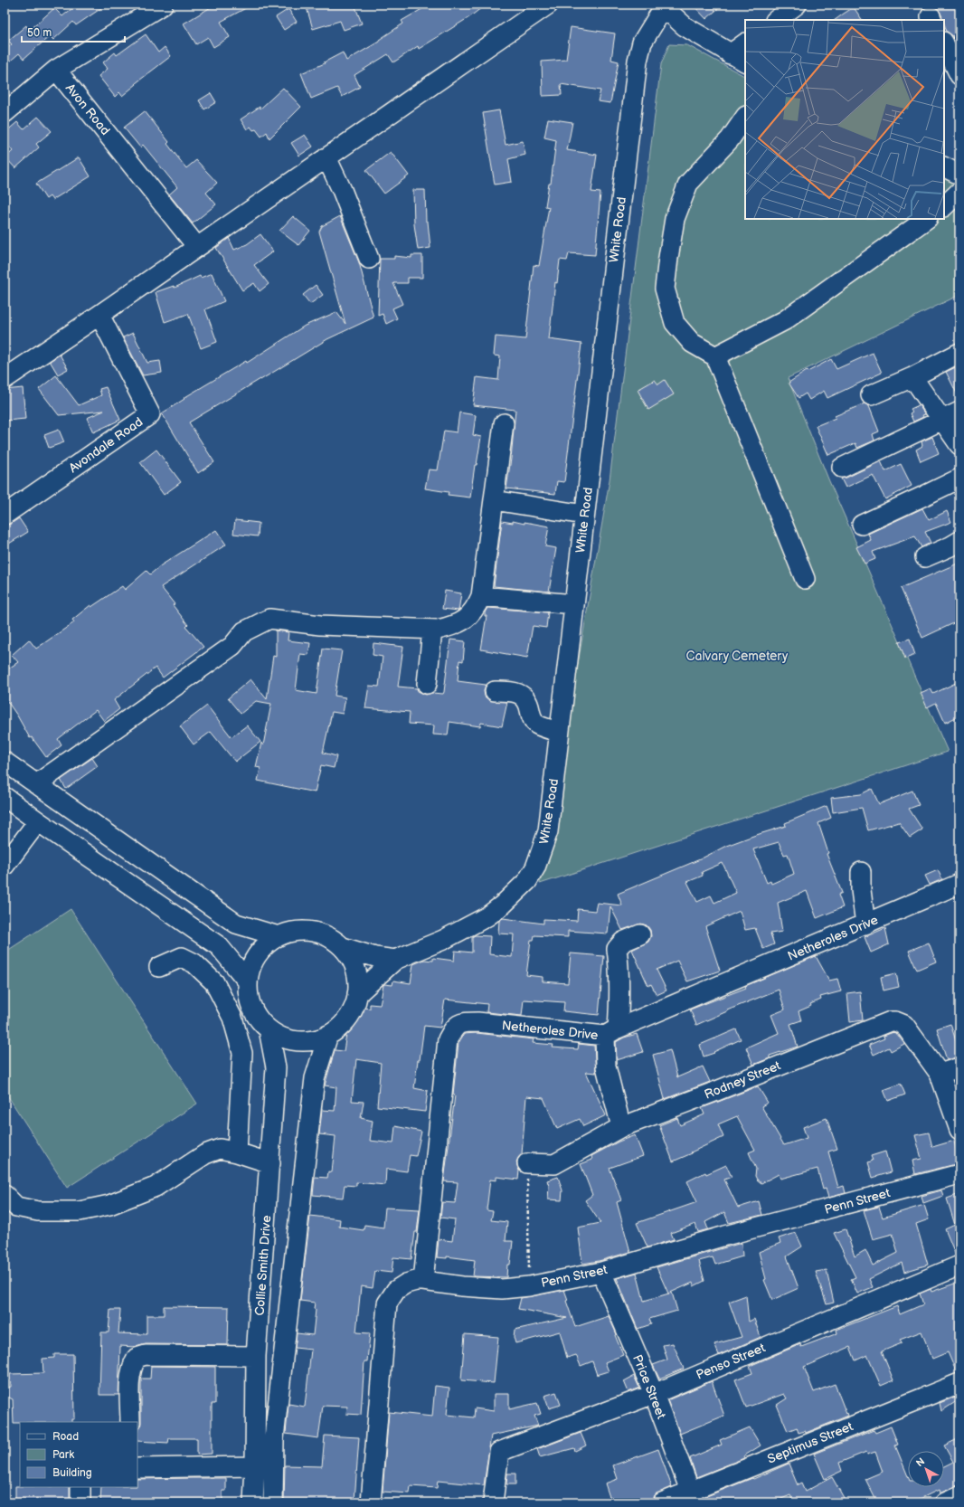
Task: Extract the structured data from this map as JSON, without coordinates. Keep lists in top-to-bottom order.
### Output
{
  "streets": {
    "street": [
      "Avon Road",
      "White Road",
      "Avondale Road",
      "Netheroles Drive",
      "Rodney Street",
      "Penn Street",
      "Collie Smith Drive",
      "Penso Street",
      "Price Street",
      "Septimus Street"
    ]
  },
  "crossings": [
    ["White Road", "Collie Smith Drive"],
    ["Netheroles Drive", "Penn Street"],
    ["Penn Street", "Price Street"],
    ["Penso Street", "Price Street"],
    ["Price Street", "Septimus Street"]
  ],
  "parks": ["Calvary Cemetery"],
  "legend": ["Road", "Park", "Building"],
  "scale_bar": "50 m",
  "north": "top left"
}
